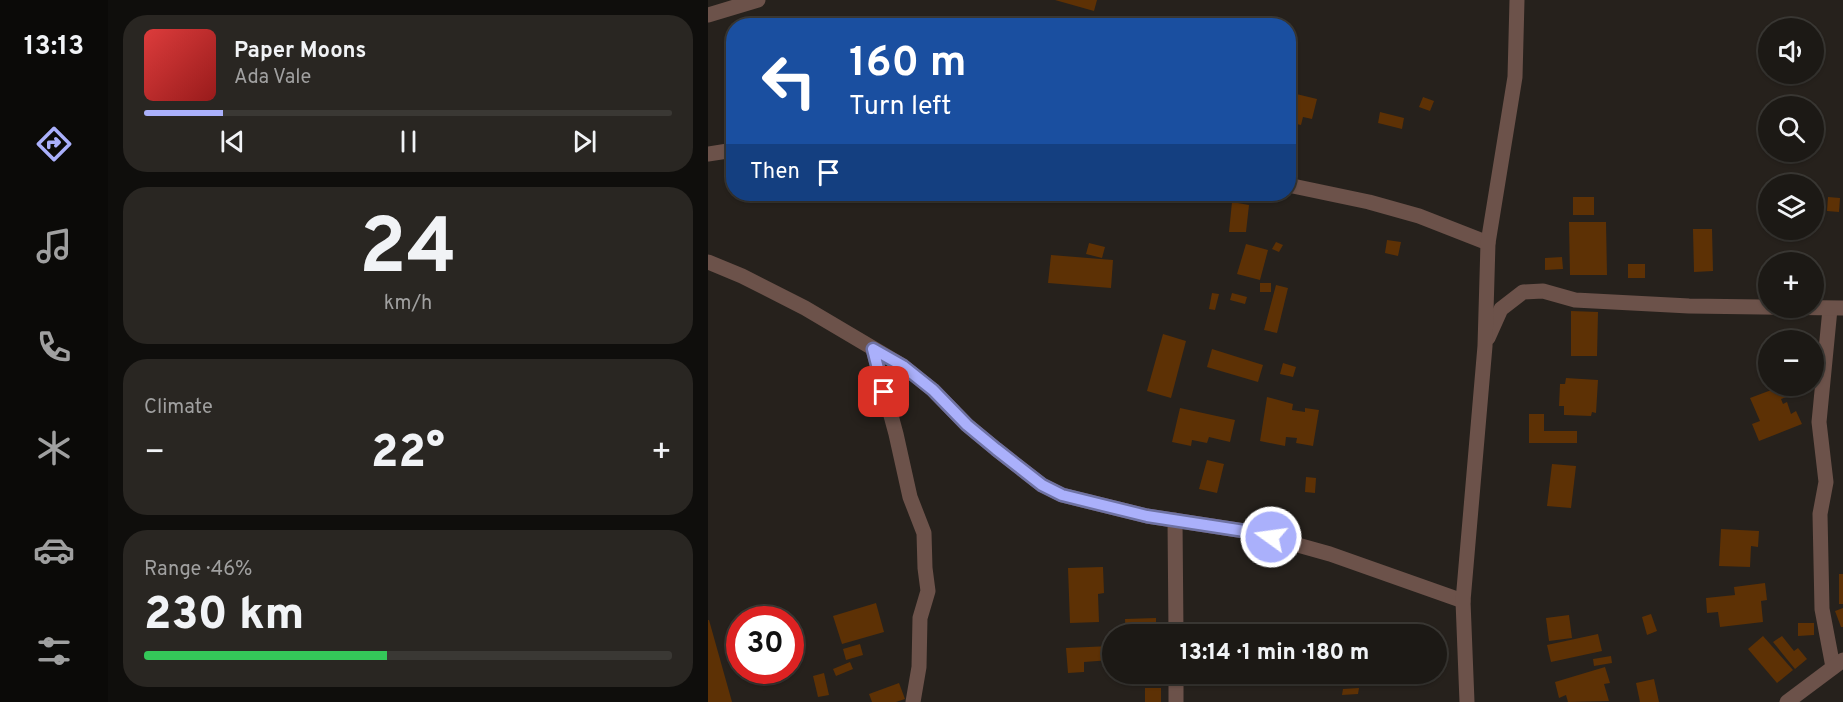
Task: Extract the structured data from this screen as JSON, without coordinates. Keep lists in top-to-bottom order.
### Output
{
  "page": {
    "tabs": "13:13",
    "map_buttons": ["+", "−"],
    "turn": ["160 m", "Turn left"],
    "song": ["Paper Moons", "Ada Vale"],
    "then": "Then",
    "tile": [
      ["24", "km/h"],
      "Climate",
      ["Range · 46%", "230 km"]
    ],
    "heat": ["−", "22°", "+"],
    "limit": "30",
    "trip": "13:14 · 1 min · 180 m"
  }
}
